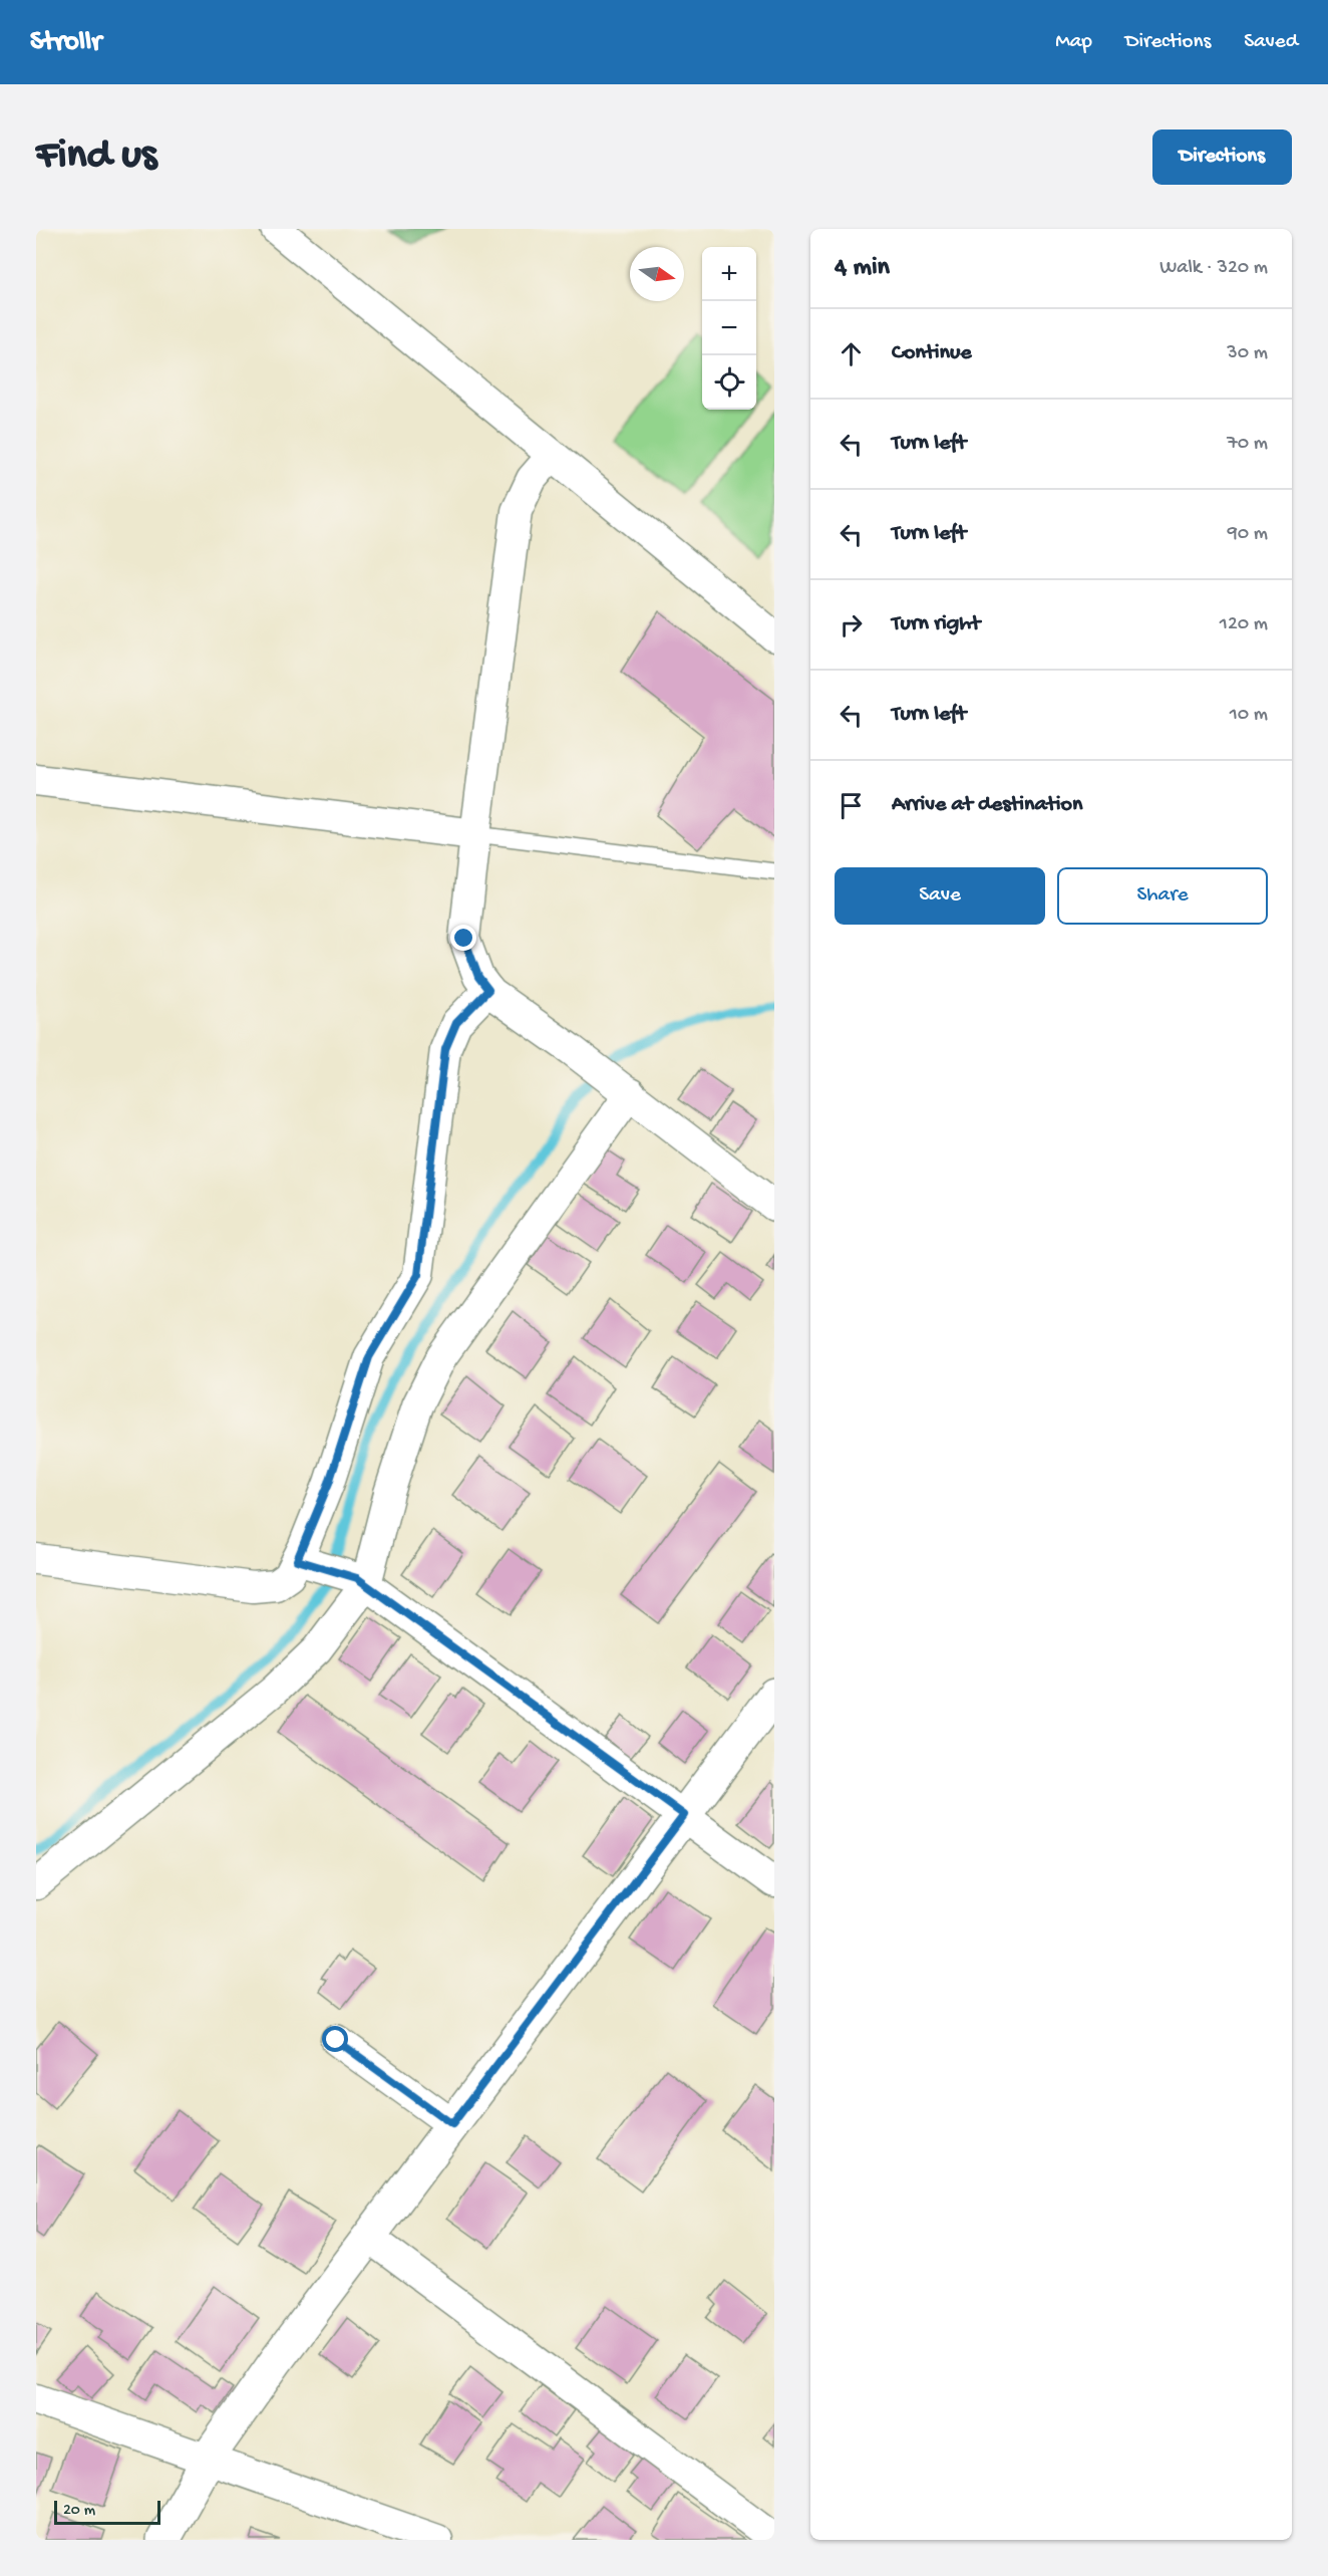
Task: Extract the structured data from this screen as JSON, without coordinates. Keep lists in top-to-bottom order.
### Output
{
  "scale_bar": "20 m",
  "north": "right",
  "page": {
    "header": "Strollr",
    "nav": ["Map", "Directions", "Saved"],
    "buttons": [
      "Directions",
      ["Save", "Share"]
    ],
    "title": "Find us",
    "heading": ["4 min", "Walk · 320 m"],
    "map_buttons": ["+", "−"],
    "list": [
      ["Continue", "30 m"],
      ["Turn left", "70 m"],
      ["Turn left", "90 m"],
      ["Turn right", "120 m"],
      ["Turn left", "10 m"],
      "Arrive at destination"
    ],
    "scale": "20 m"
  }
}
